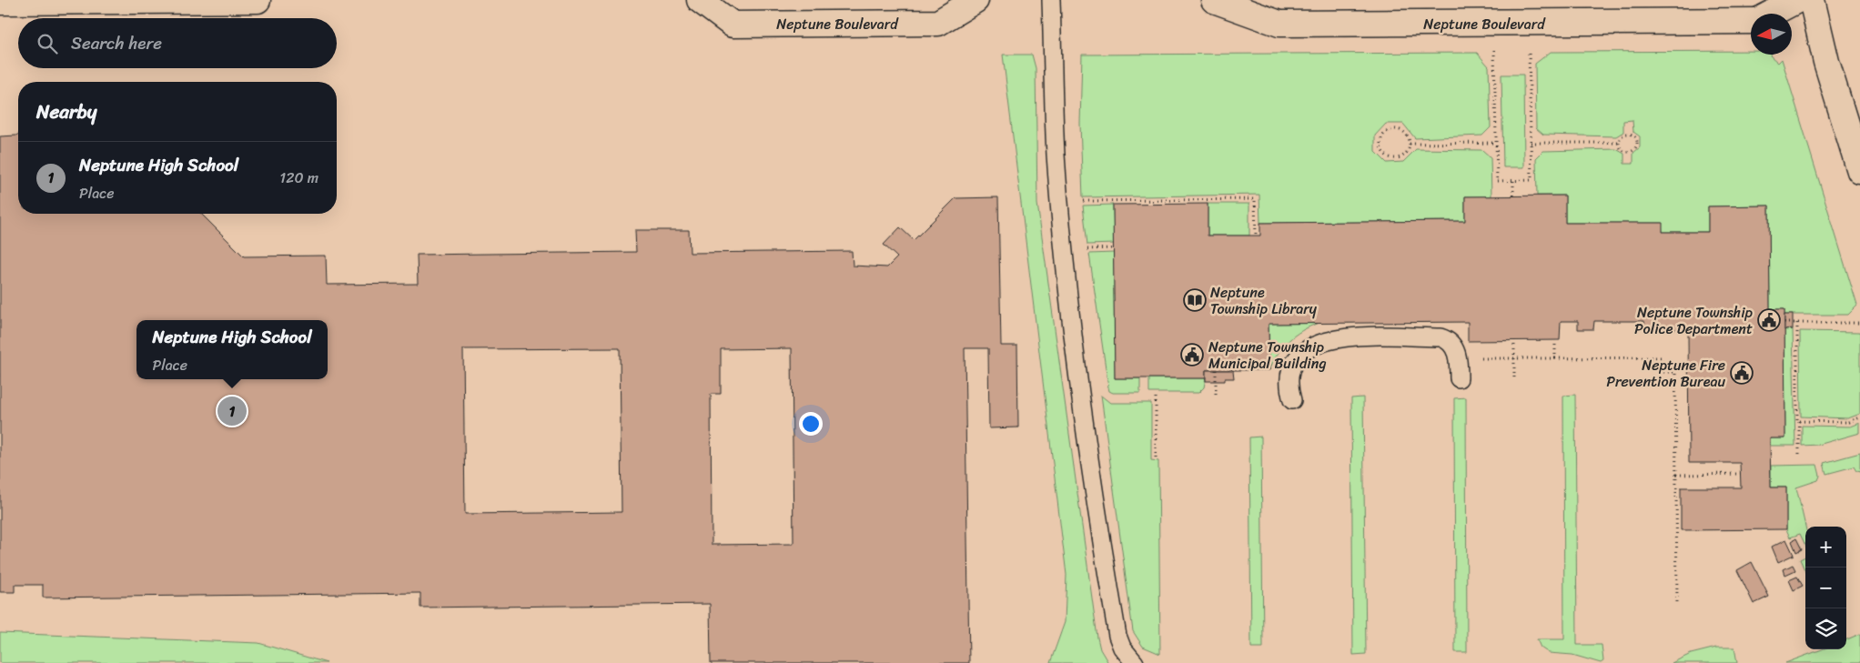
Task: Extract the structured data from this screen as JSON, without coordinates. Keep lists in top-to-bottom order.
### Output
{
  "streets": {
    "street": ["Neptune Boulevard"]
  },
  "places": {
    "library": ["Neptune Township Library"],
    "public building": ["Neptune Township Police Department", "Neptune Township Municipal Building", "Neptune Fire Prevention Bureau"]
  },
  "north": "left",
  "page": {
    "search": "Search here",
    "heading": "Nearby",
    "list": [
      {
        "mark": "1",
        "name": "Neptune High School",
        "note": "Place",
        "value": "120 m"
      }
    ],
    "popup": ["Neptune High School", "Place"],
    "pins": "1",
    "map_buttons": ["+", "−"]
  }
}
